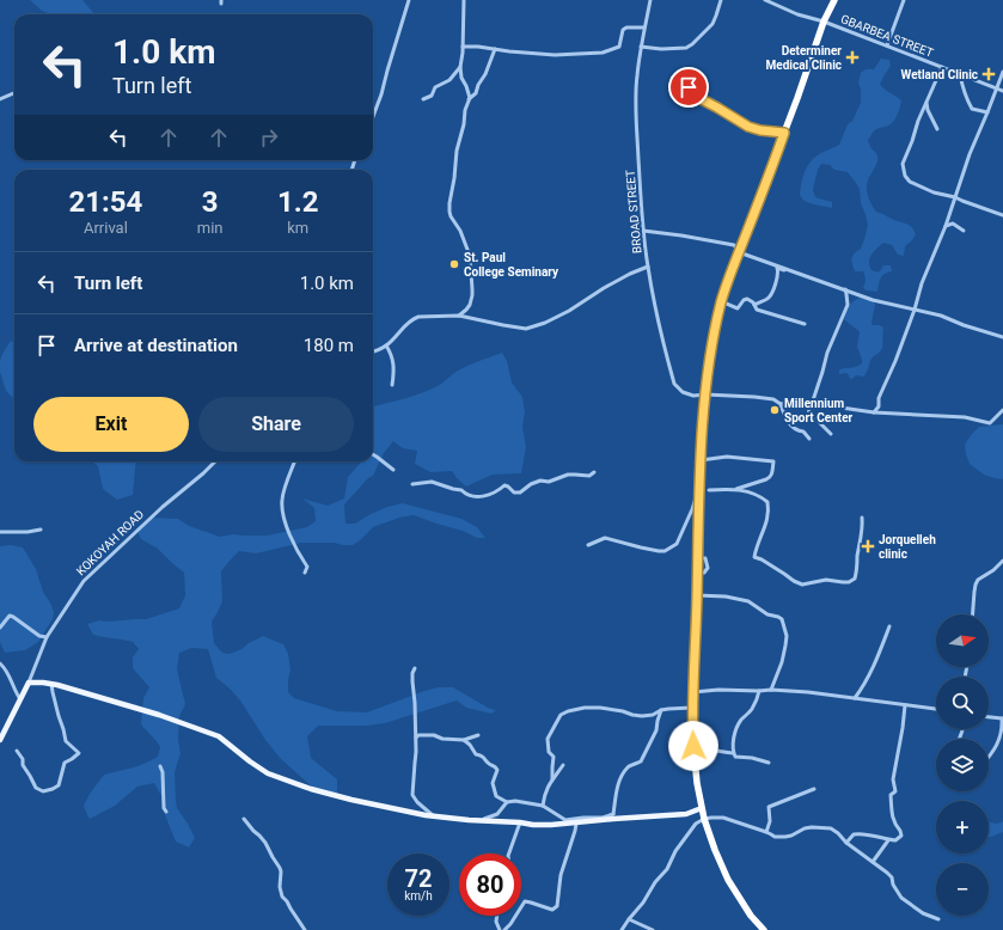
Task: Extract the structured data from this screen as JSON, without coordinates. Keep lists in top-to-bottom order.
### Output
{
  "streets": {
    "main road": ["KOKOYAH ROAD"],
    "street": ["GBARBEA STREET", "BROAD STREET"]
  },
  "places": {
    "health": ["Determiner Medical Clinic", "Wetland Clinic", "Jorquelleh clinic"],
    "other": ["St. Paul College Seminary", "Millennium Sport Center"]
  },
  "north": "right",
  "page": {
    "turn": ["1.0 km", "Turn left"],
    "eta": [
      "21:54",
      "Arrival",
      "3",
      "min",
      "1.2",
      "km"
    ],
    "list": [
      {
        "name": "Turn left",
        "value": "1.0 km"
      },
      {
        "name": "Arrive at destination",
        "value": "180 m"
      }
    ],
    "buttons": ["Exit", "Share"],
    "map_buttons": ["+", "−"],
    "speed": "72 km/h",
    "limit": "80"
  }
}
